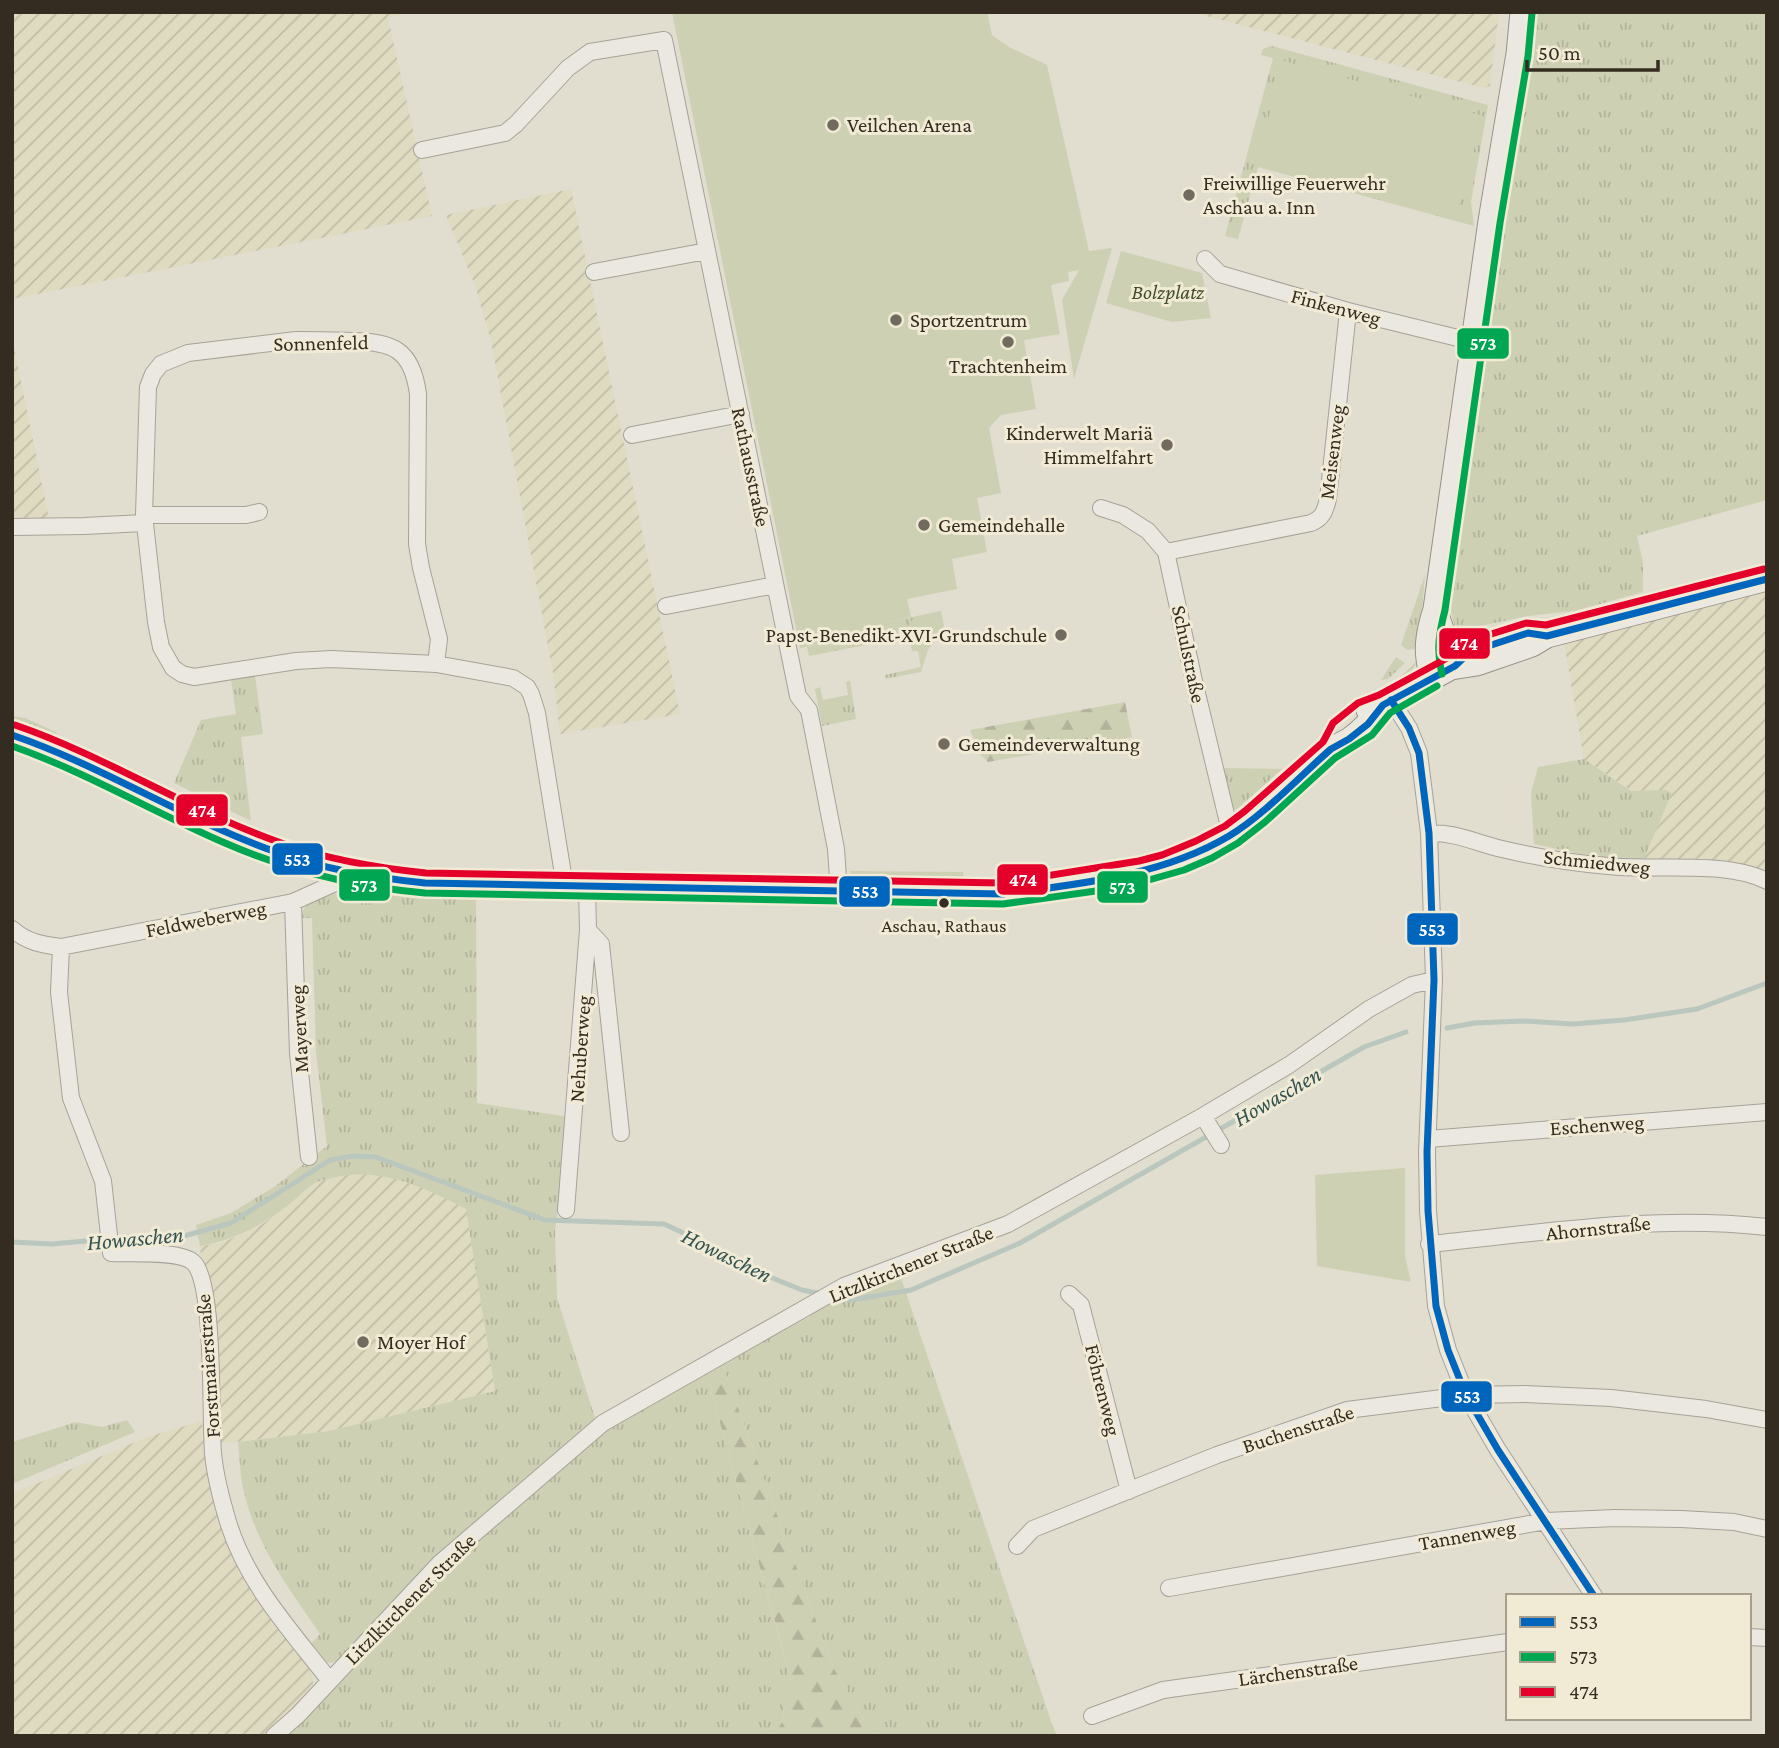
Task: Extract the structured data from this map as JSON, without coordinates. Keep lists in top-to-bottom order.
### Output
{
  "streets": {
    "street": [
      "Finkenweg",
      "Sonnenfeld",
      "Meisenweg",
      "Rathausstraße",
      "Schulstraße",
      "Schmiedweg",
      "Feldweberweg",
      "Mayerweg",
      "Nehuberweg",
      "Eschenweg",
      "Ahornstraße",
      "Litzlkirchener Straße",
      "Forstmaierstraße",
      "Föhrenweg",
      "Buchenstraße",
      "Tannenweg",
      "Lärchenstraße"
    ]
  },
  "crossings": [
    ["Finkenweg", "Meisenweg"],
    ["Meisenweg", "Schulstraße"],
    ["Feldweberweg", "Mayerweg"],
    ["Feldweberweg", "Forstmaierstraße"],
    ["Litzlkirchener Straße", "Forstmaierstraße"],
    ["Föhrenweg", "Buchenstraße"]
  ],
  "water": ["Howaschen"],
  "parks": ["Bolzplatz"],
  "places": [
    "Veilchen Arena",
    "Freiwillige Feuerwehr Aschau a. Inn",
    "Sportzentrum",
    "Trachtenheim",
    "Kinderwelt Mariä Himmelfahrt",
    "Gemeindehalle",
    "Papst-Benedikt-XVI-Grundschule",
    "Gemeindeverwaltung",
    "Aschau, Rathaus",
    "Moyer Hof"
  ],
  "lines": ["transit line 573", "transit line 474", "transit line 553"],
  "legend": ["553", "573", "474"],
  "scale_bar": "50 m"
}
